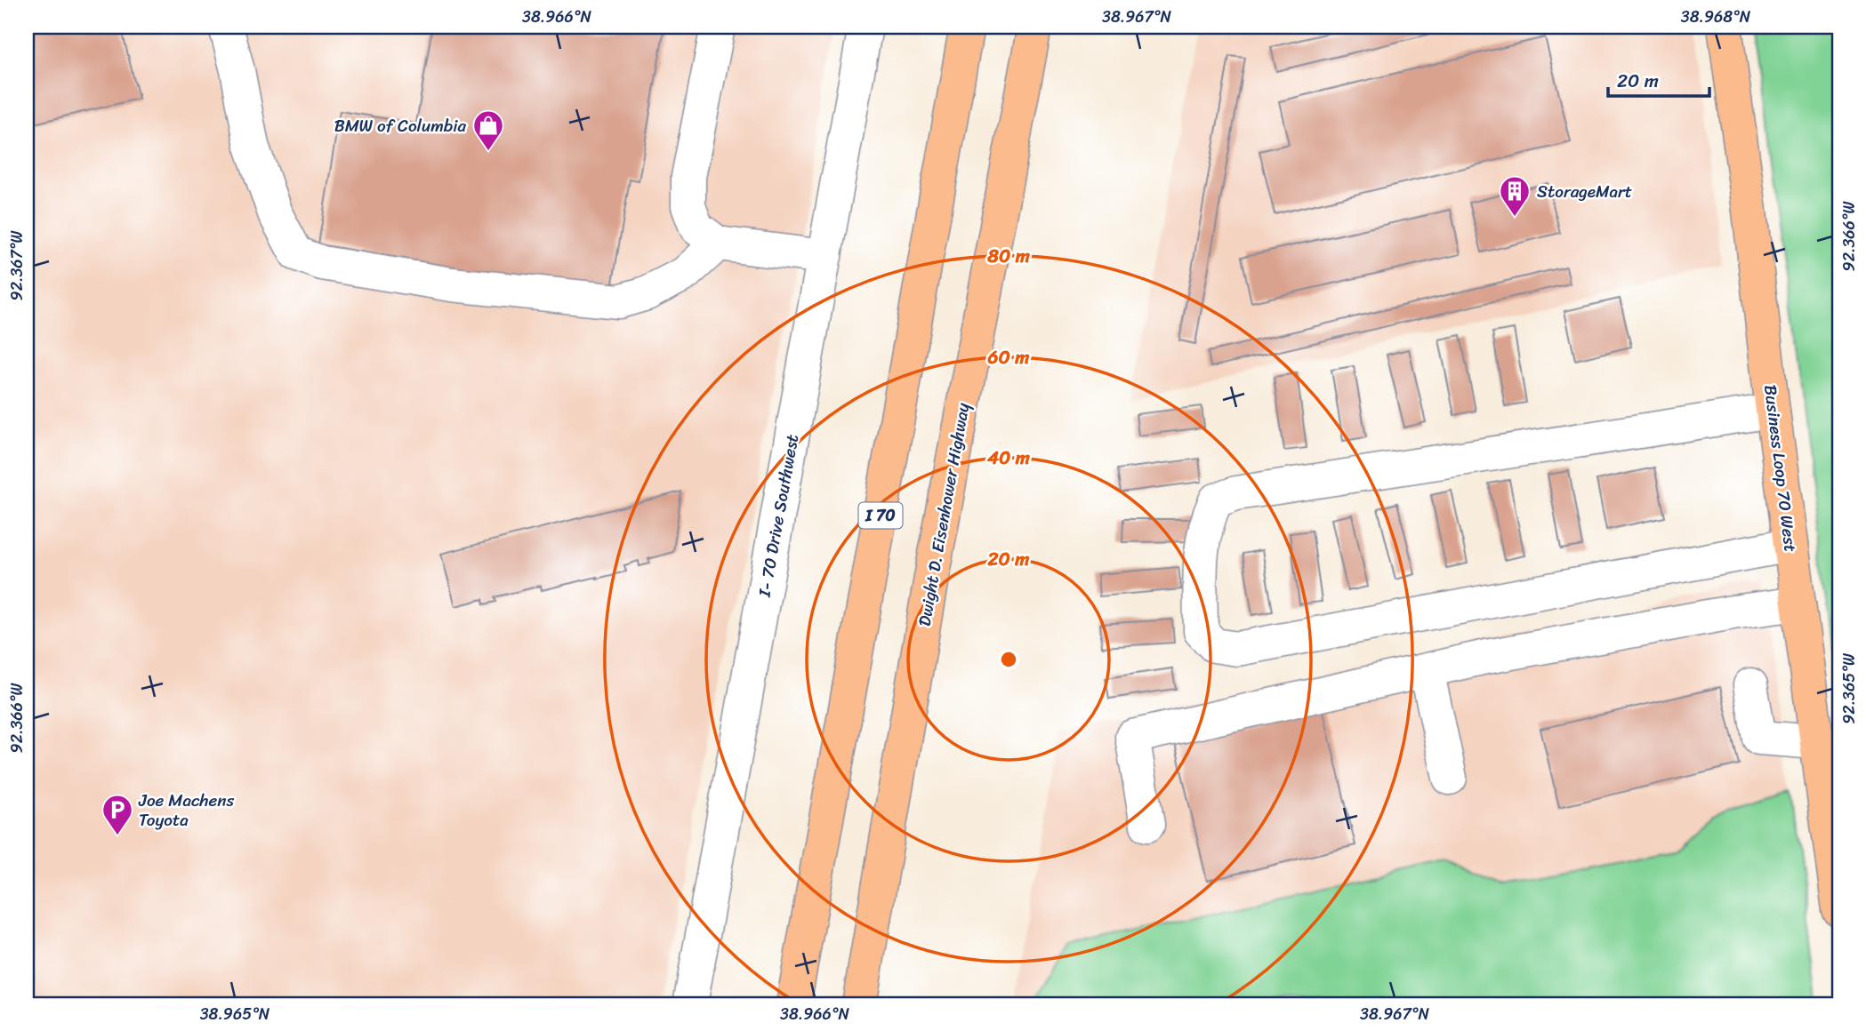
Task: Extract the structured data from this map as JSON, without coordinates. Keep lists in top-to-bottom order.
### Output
{
  "streets": {
    "main road": ["Business Loop 70 West", "Dwight D. Eisenhower Highway", "I 70"],
    "street": ["I- 70 Drive Southwest"]
  },
  "places": {
    "shop": ["BMW of Columbia"],
    "building": ["StorageMart"],
    "parking": ["Joe Machens Toyota"]
  },
  "scale_bar": "20 m",
  "coordinates": [
    "38.966°N",
    "38.967°N",
    "38.968°N",
    "92.366°W",
    "92.367°W",
    "92.365°W",
    "38.965°N"
  ],
  "rings": [
    "80 m",
    "60 m",
    "40 m",
    "20 m"
  ]
}
